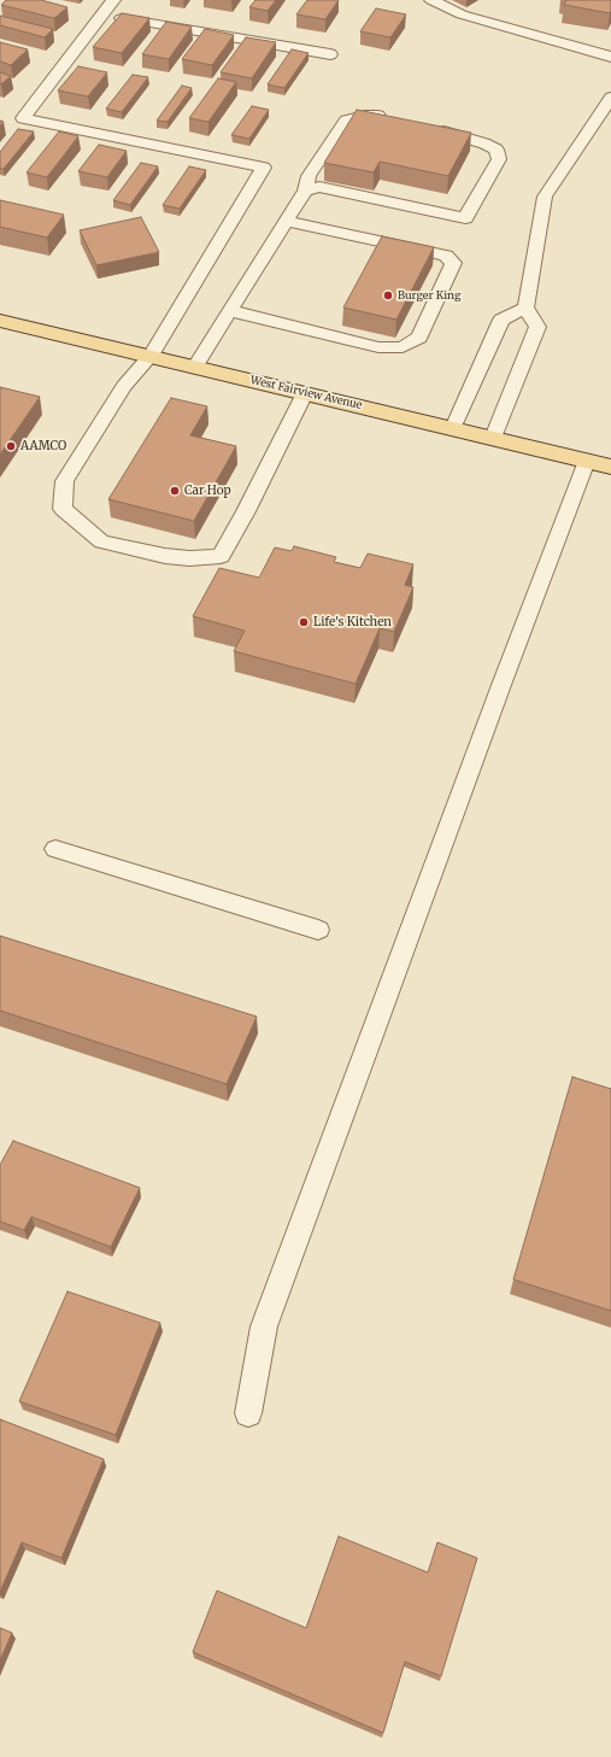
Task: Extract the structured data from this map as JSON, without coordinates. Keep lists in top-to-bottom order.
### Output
{
  "streets": {
    "main road": ["West Fairview Avenue"]
  },
  "places": [
    "Burger King",
    "AAMCO",
    "Car Hop",
    "Life's Kitchen"
  ]
}
